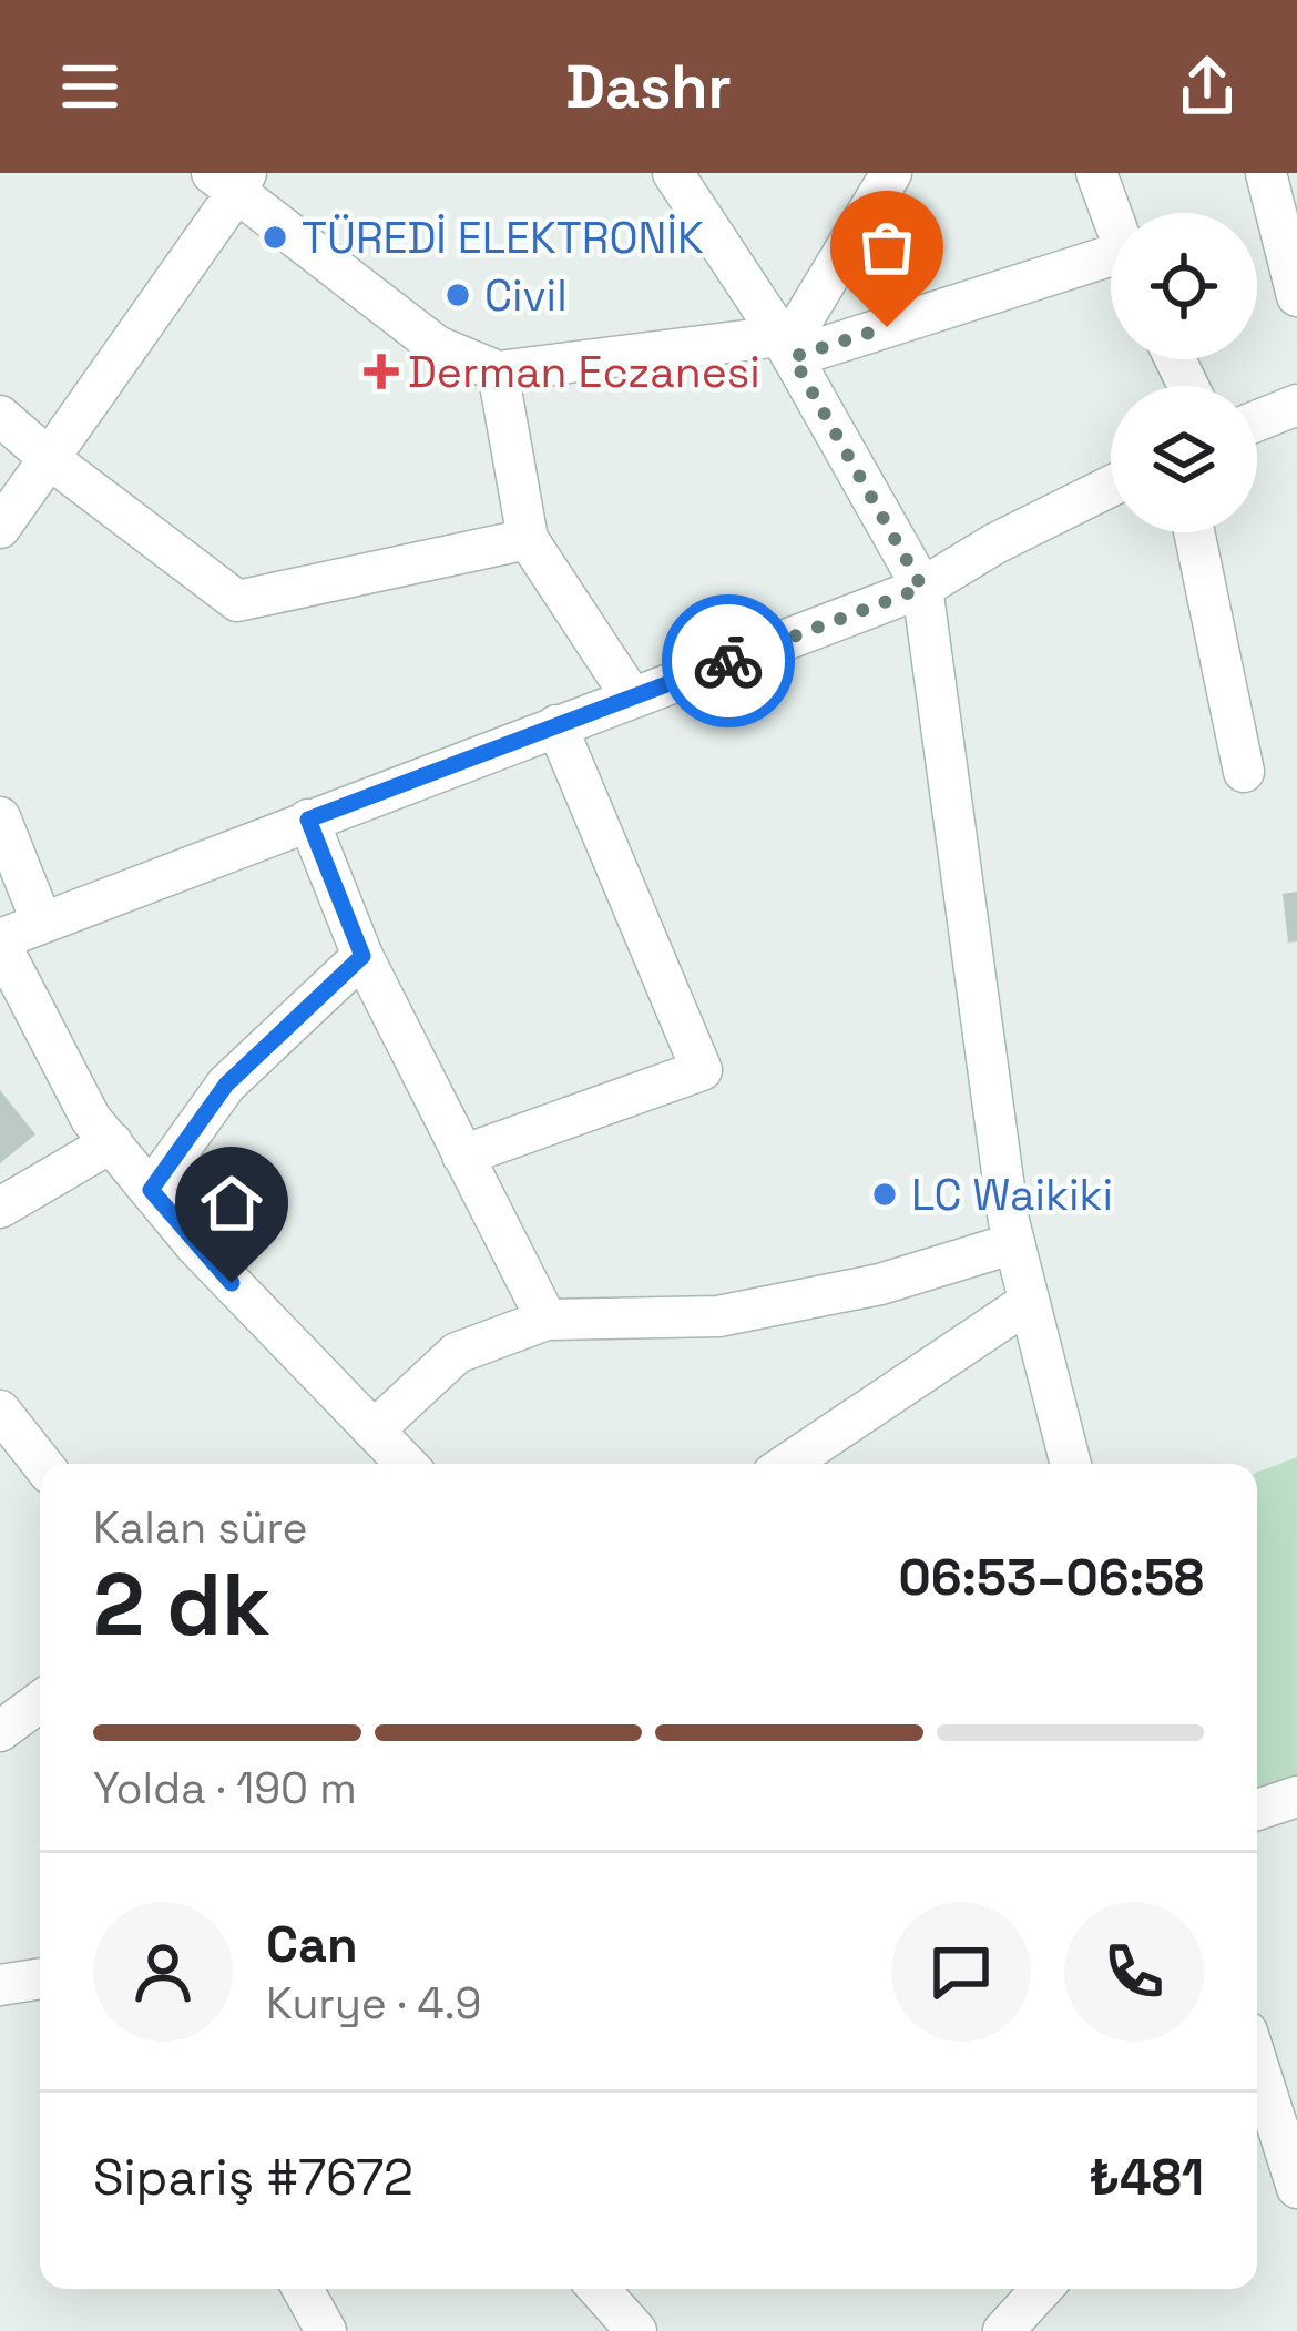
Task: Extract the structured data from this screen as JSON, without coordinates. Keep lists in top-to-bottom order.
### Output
{
  "places": {
    "other": ["TÜREDİ ELEKTRONİK", "Civil", "LC Waikiki"],
    "health": ["Derman Eczanesi"]
  },
  "page": {
    "header": "Dashr",
    "heading": ["2 dk", "Kalan süre", "06:53–06:58"],
    "panel": [
      "Can",
      "Kurye · 4.9",
      "Sipariş #7672",
      "₺481"
    ],
    "bar": "Yolda · 190 m"
  }
}
